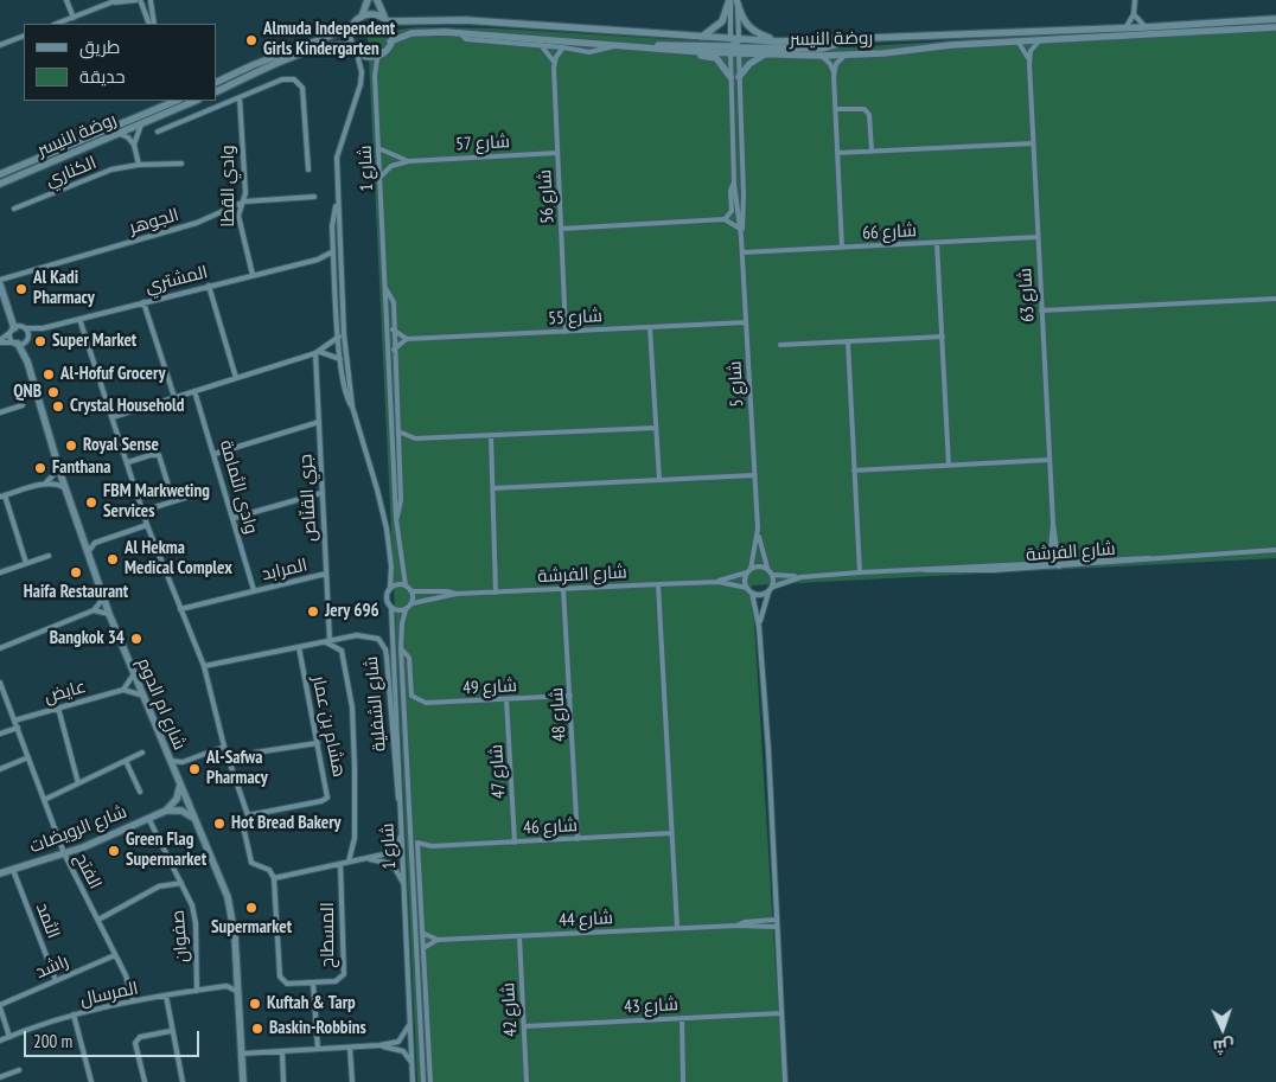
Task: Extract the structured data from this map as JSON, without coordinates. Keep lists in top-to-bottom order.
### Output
{
  "streets": {
    "street": [
      "روضة النيسر",
      "شارع 57",
      "شارع 1",
      "الكناري",
      "وادي القطا",
      "شارع 56",
      "الجوهر",
      "شارع 66",
      "المشتري",
      "شارع 63",
      "شارع 55",
      "شارع 5",
      "وادى الثمامة",
      "جري القنّاص",
      "شارع الفرشة",
      "المرابد",
      "شارع 49",
      "عايض",
      "شارع ام الدوم",
      "شارع الشفلية",
      "شارع 48",
      "هشام بن عمار",
      "شارع 47",
      "شارع 46",
      "شارع الرويضات",
      "الفتح",
      "شارع 44",
      "الثمد",
      "المسطاح",
      "صفوان",
      "راشد",
      "المرسال",
      "شارع 43",
      "شارع 42"
    ]
  },
  "crossings": [
    ["روضة النيسر", "شارع 1"],
    ["روضة النيسر", "شارع 63"],
    ["شارع 57", "شارع 1"],
    ["شارع 57", "شارع 56"],
    ["شارع 1", "المشتري"],
    ["شارع 1", "شارع الفرشة"],
    ["شارع 1", "شارع 49"],
    ["شارع 1", "شارع الشفلية"],
    ["شارع 1", "شارع 46"],
    ["شارع 1", "شارع 44"],
    ["وادي القطا", "الجوهر"],
    ["وادي القطا", "المشتري"],
    ["شارع 56", "شارع 55"],
    ["شارع 66", "شارع 63"],
    ["شارع 66", "شارع 5"],
    ["المشتري", "شارع ام الدوم"],
    ["شارع 63", "شارع الفرشة"],
    ["شارع 55", "شارع 5"],
    ["شارع 5", "شارع الفرشة"],
    ["وادى الثمامة", "المرابد"],
    ["جري القنّاص", "المرابد"],
    ["جري القنّاص", "شارع الشفلية"],
    ["شارع الفرشة", "شارع 48"],
    ["شارع 49", "شارع 48"],
    ["شارع 49", "شارع 47"],
    ["عايض", "الفتح"],
    ["شارع الشفلية", "هشام بن عمار"],
    ["شارع 48", "شارع 46"],
    ["شارع 47", "شارع 46"],
    ["شارع الرويضات", "الفتح"],
    ["شارع الرويضات", "الثمد"],
    ["شارع الرويضات", "صفوان"],
    ["الفتح", "صفوان"],
    ["الفتح", "راشد"],
    ["الفتح", "المرسال"],
    ["شارع 44", "شارع 42"],
    ["الثمد", "راشد"],
    ["صفوان", "المرسال"],
    ["شارع 43", "شارع 42"]
  ],
  "places": [
    "Almuda Independent Girls Kindergarten",
    "Al Kadi Pharmacy",
    "Super Market",
    "Al-Hofuf Grocery",
    "QNB",
    "Crystal Household",
    "Royal Sense",
    "Fanthana",
    "FBM Markweting Services",
    "Al Hekma Medical Complex",
    "Haifa Restaurant",
    "Jery 696",
    "Bangkok 34",
    "Al-Safwa Pharmacy",
    "Hot Bread Bakery",
    "Green Flag Supermarket",
    "Supermarket",
    "Kuftah & Tarp",
    "Baskin-Robbins"
  ],
  "legend": ["طريق", "حديقة"],
  "scale_bar": "200 m",
  "north": "bottom"
}
